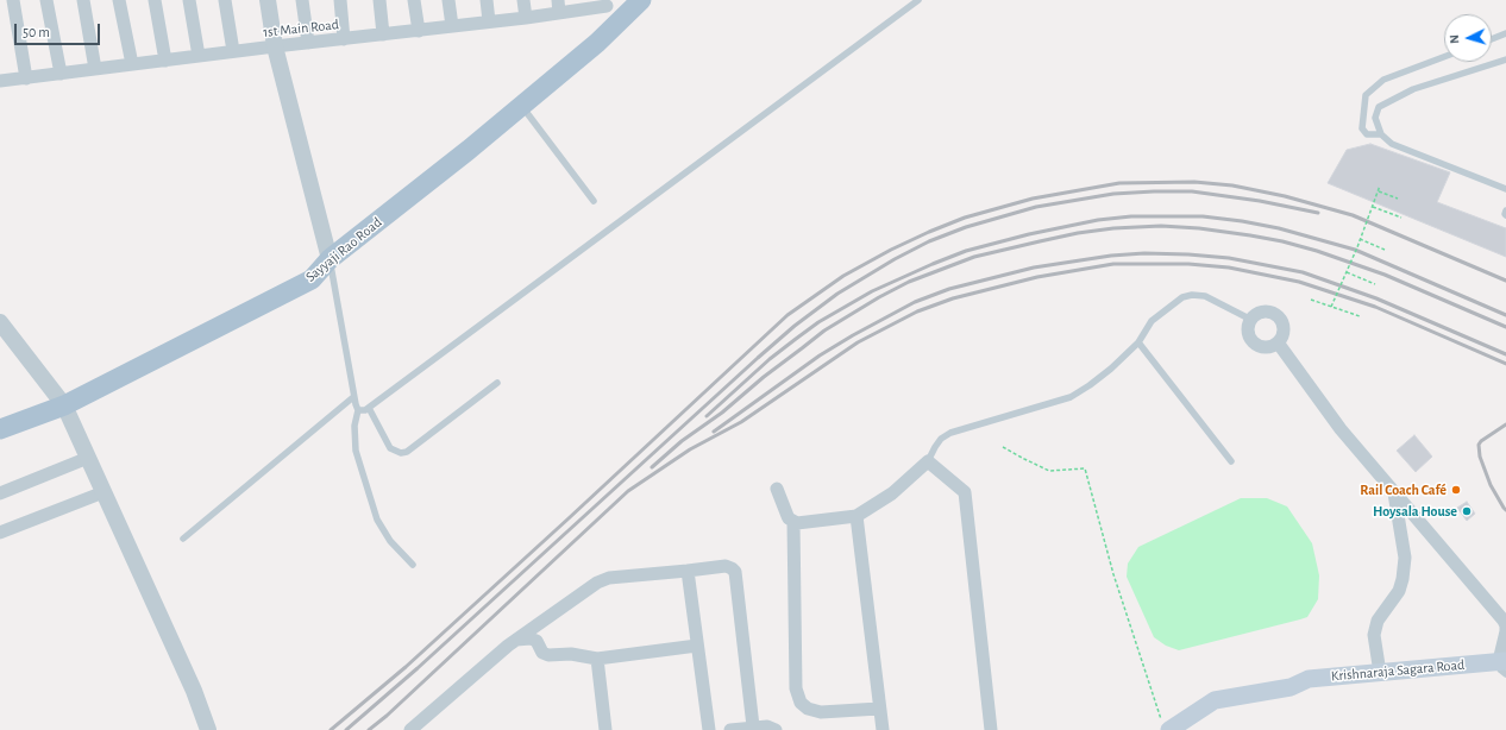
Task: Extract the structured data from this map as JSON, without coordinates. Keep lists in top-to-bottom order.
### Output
{
  "streets": {
    "main road": ["Sayyaji Rao Road", "Krishnaraja Sagara Road"],
    "street": ["1st Main Road"]
  },
  "places": ["Rail Coach Café", "Hoysala House"],
  "scale_bar": "50 m",
  "north": "left"
}
